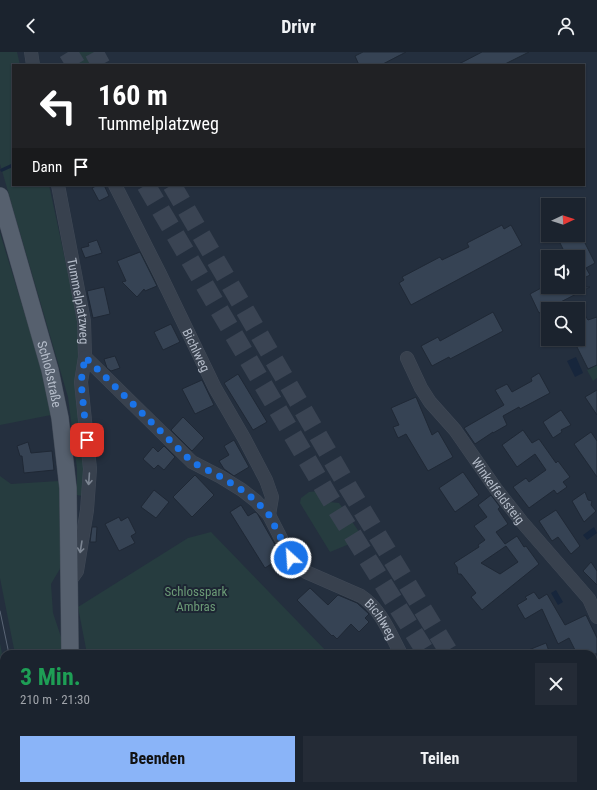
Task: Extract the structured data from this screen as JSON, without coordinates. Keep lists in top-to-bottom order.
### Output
{
  "streets": {
    "main road": ["Schloßstraße"],
    "street": ["Tummelplatzweg", "Bichlweg", "Winkelfeldsteig"]
  },
  "crossings": [
    ["Tummelplatzweg", "Bichlweg"],
    ["Tummelplatzweg", "Schloßstraße"]
  ],
  "one_way": ["Tummelplatzweg"],
  "parks": ["Schlosspark Ambras"],
  "north": "right",
  "page": {
    "header": "Drivr",
    "turn": ["160 m", "Tummelplatzweg"],
    "then": "Dann",
    "heading": ["3 Min.", "210 m · 21:30"],
    "buttons": ["Beenden", "Teilen"]
  }
}
